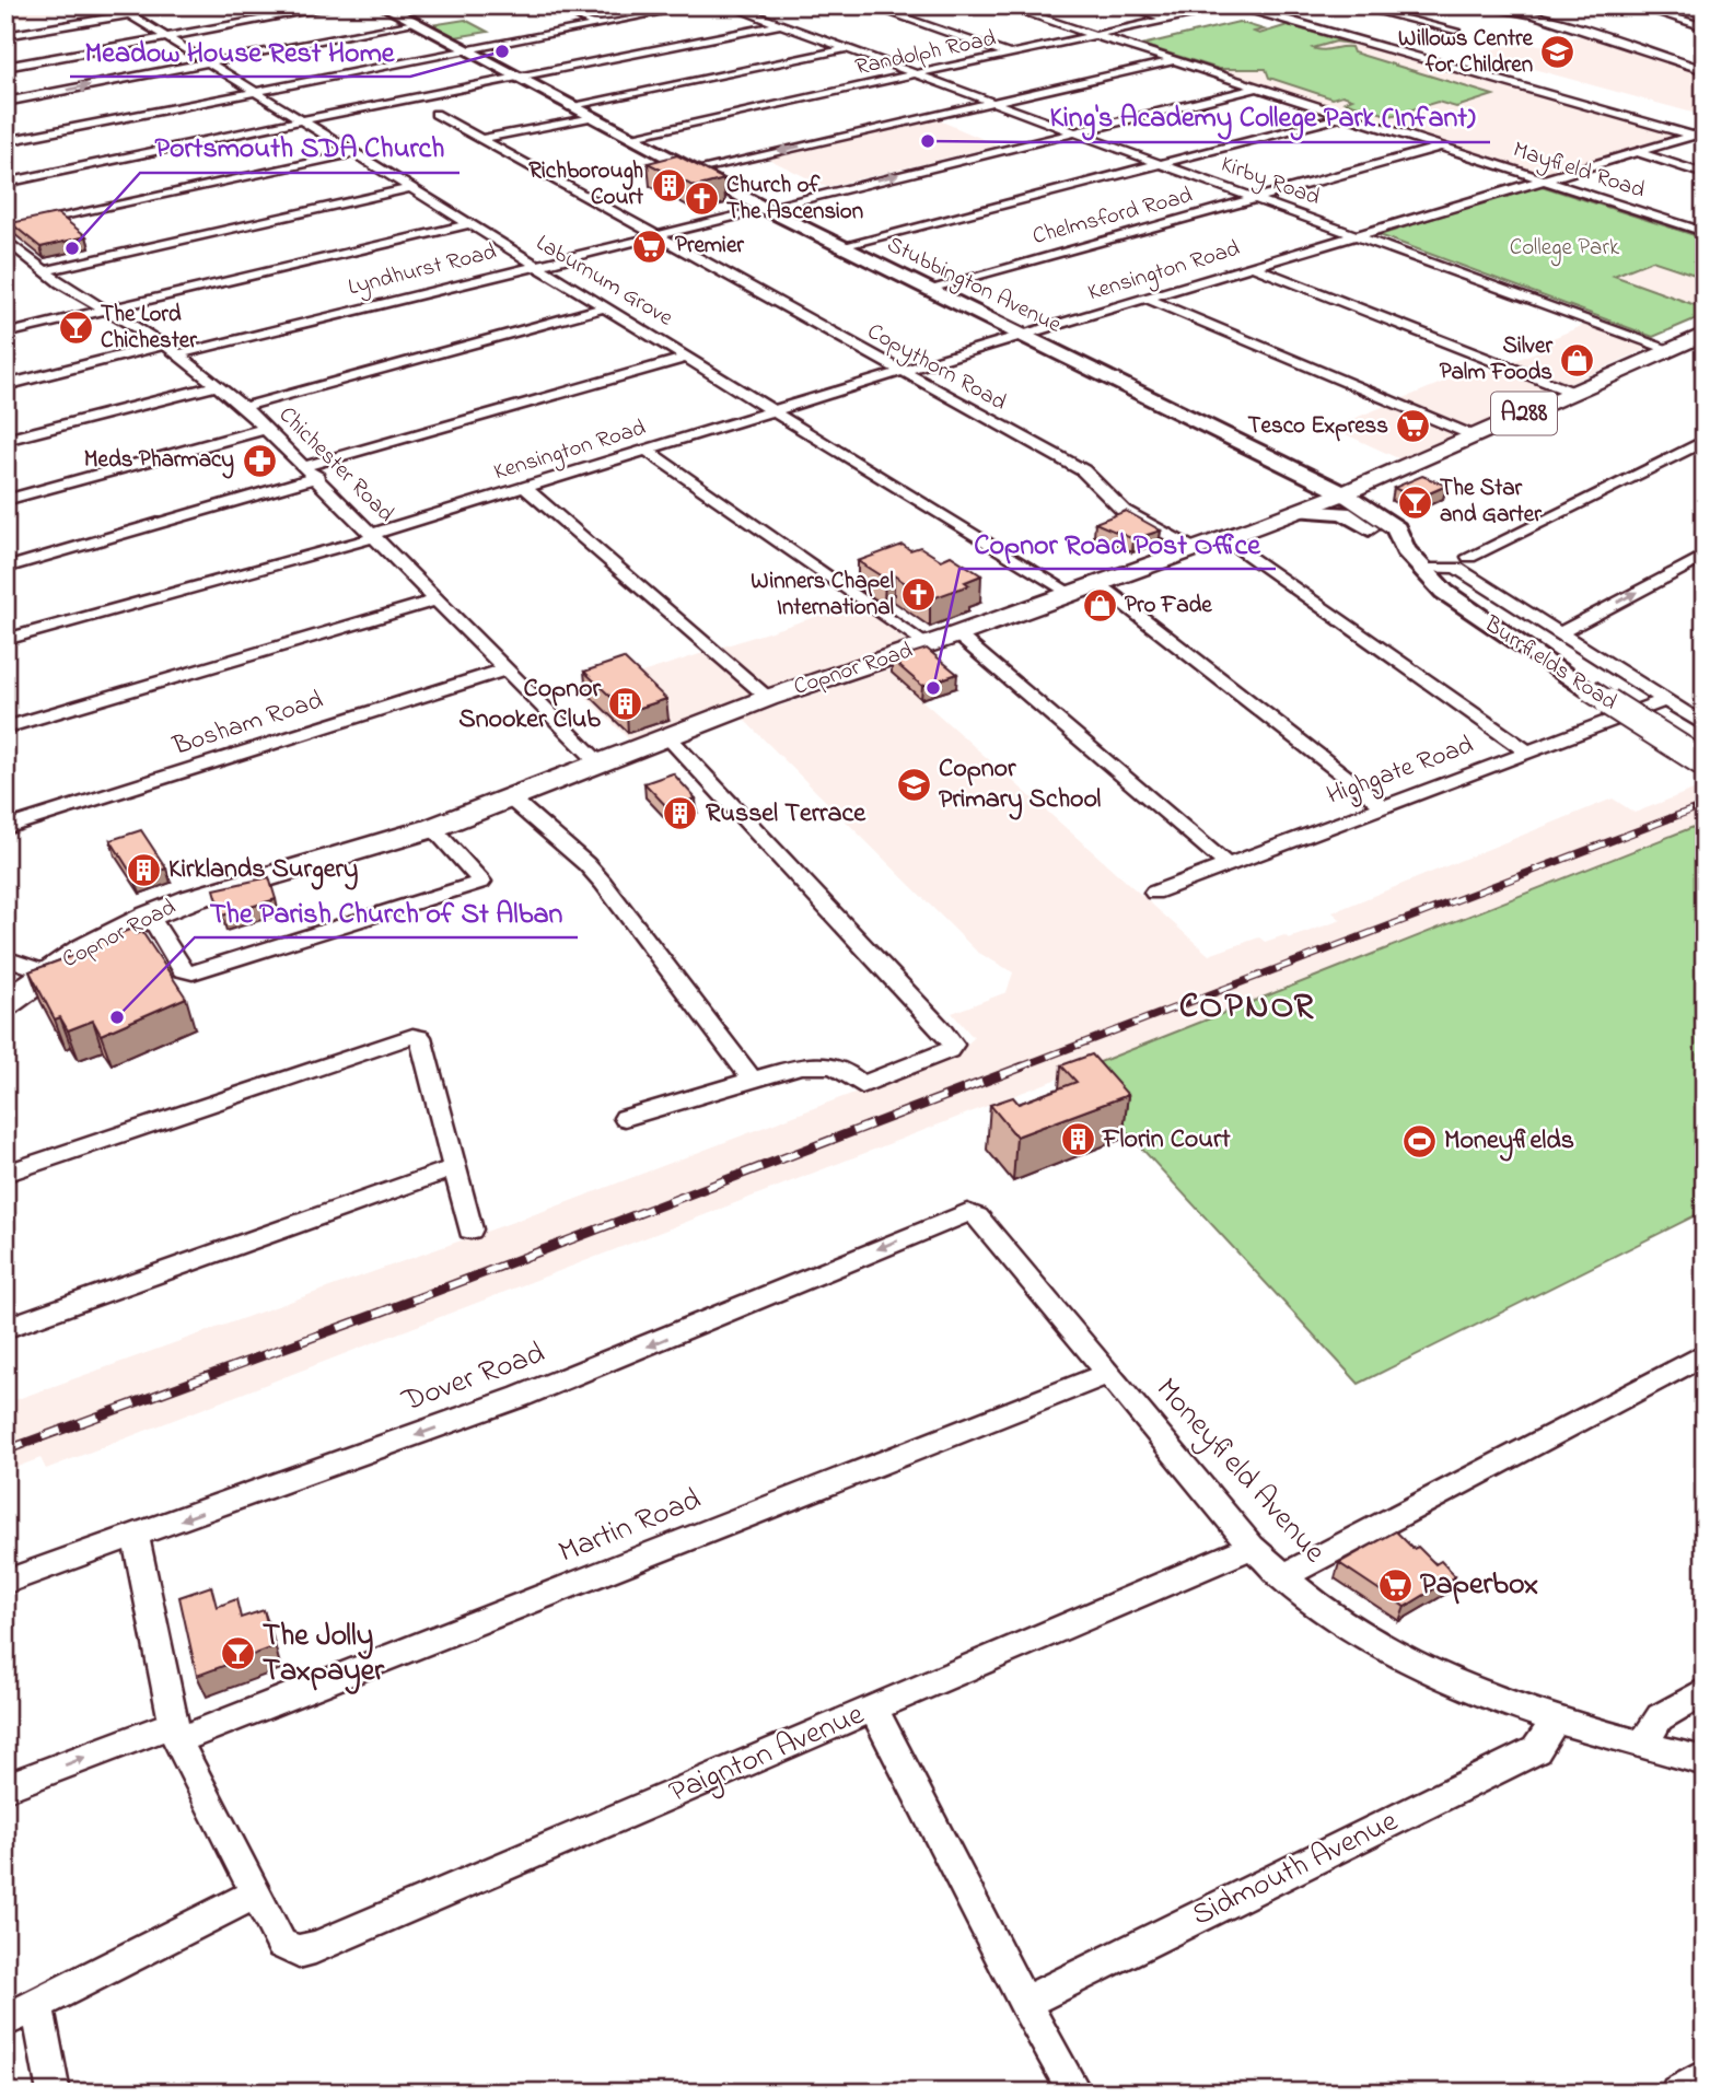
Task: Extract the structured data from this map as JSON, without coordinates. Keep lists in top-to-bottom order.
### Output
{
  "streets": {
    "main road": ["A288", "Copnor Road"],
    "street": [
      "Randolph Road",
      "Mayfield Road",
      "Kirby Road",
      "Chelmsford Road",
      "Lyndhurst Road",
      "Kensington Road",
      "Laburnum Grove",
      "Stubbington Avenue",
      "Copythorn Road",
      "Chichester Road",
      "Burrfields Road",
      "Bosham Road",
      "Highgate Road",
      "Dover Road",
      "Moneyfield Avenue",
      "Martin Road",
      "Paignton Avenue",
      "Sidmouth Avenue"
    ]
  },
  "crossings": [
    ["Randolph Road", "Mayfield Road"],
    ["Randolph Road", "Kirby Road"],
    ["Randolph Road", "Stubbington Avenue"],
    ["Mayfield Road", "Chelmsford Road"],
    ["Mayfield Road", "Lyndhurst Road"],
    ["Mayfield Road", "Kensington Road"],
    ["Kirby Road", "Chelmsford Road"],
    ["Kirby Road", "Lyndhurst Road"],
    ["Kirby Road", "Kensington Road"],
    ["Kirby Road", "Copnor Road"],
    ["Chelmsford Road", "Stubbington Avenue"],
    ["Lyndhurst Road", "Laburnum Grove"],
    ["Lyndhurst Road", "Stubbington Avenue"],
    ["Lyndhurst Road", "Copythorn Road"],
    ["Lyndhurst Road", "Chichester Road"],
    ["Kensington Road", "Laburnum Grove"],
    ["Kensington Road", "Stubbington Avenue"],
    ["Kensington Road", "Copythorn Road"],
    ["Kensington Road", "Chichester Road"],
    ["Laburnum Grove", "Copnor Road"],
    ["Stubbington Avenue", "Copnor Road"],
    ["Copythorn Road", "Copnor Road"],
    ["Chichester Road", "Copnor Road"],
    ["Chichester Road", "Bosham Road"],
    ["Burrfields Road", "Copnor Road"],
    ["Dover Road", "Moneyfield Avenue"],
    ["Moneyfield Avenue", "Martin Road"],
    ["Moneyfield Avenue", "Paignton Avenue"],
    ["Moneyfield Avenue", "Sidmouth Avenue"]
  ],
  "one_way": ["Dover Road"],
  "districts": ["COPNOR"],
  "parks": ["College Park"],
  "places": {
    "other": [
      "Meadow House Rest Home",
      "King's Academy College Park (Infant)",
      "Portsmouth SDA Church",
      "Copnor Road Post Office",
      "The Parish Church of St Alban"
    ],
    "school or university": ["Willows Centre for Children", "Copnor Primary School"],
    "building": [
      "Richborough Court",
      "Copnor Snooker Club",
      "Russel Terrace",
      "Kirklands Surgery",
      "Florin Court"
    ],
    "church": ["Church of The Ascension", "Winners Chapel International"],
    "supermarket": ["Premier", "Tesco Express", "Paperbox"],
    "bar": ["The Lord Chichester", "The Star and Garter", "The Jolly Taxpayer"],
    "shop": ["Silver Palm Foods", "Pro Fade"],
    "pharmacy": ["Meds Pharmacy"],
    "sports": ["Moneyfields"]
  }
}
